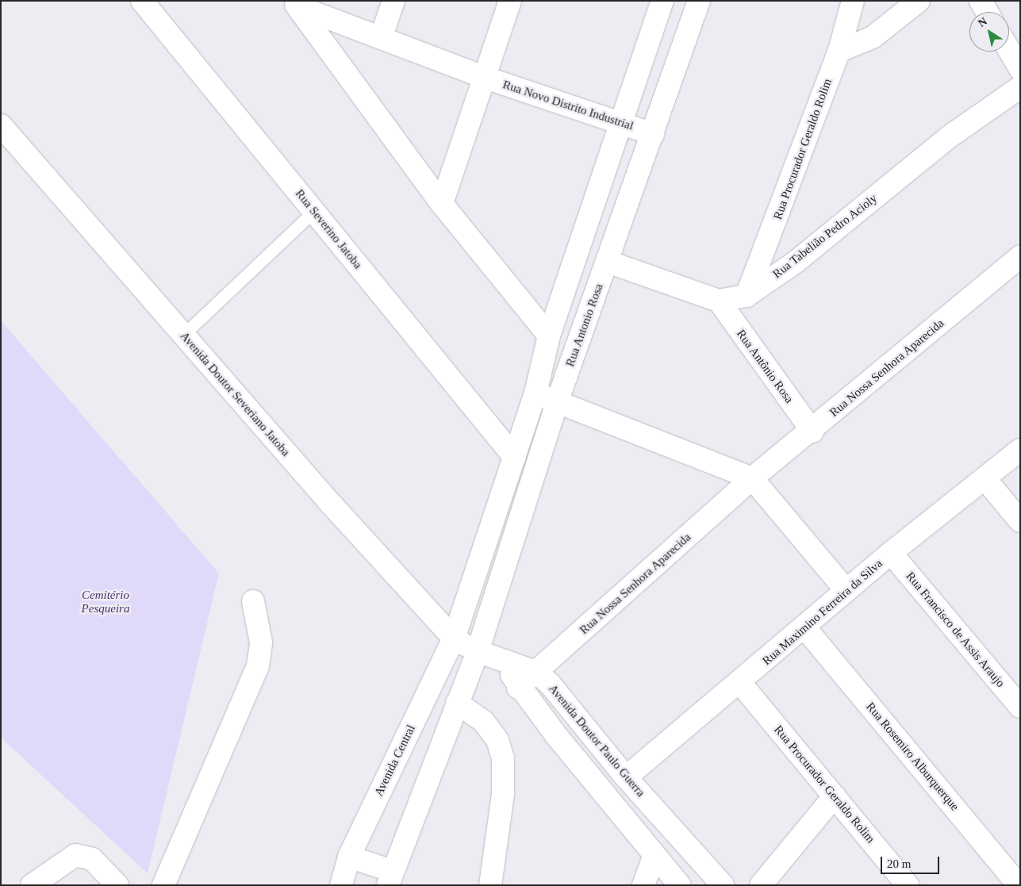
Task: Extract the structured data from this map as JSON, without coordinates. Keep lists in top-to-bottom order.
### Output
{
  "streets": {
    "street": [
      "Rua Novo Distrito Industrial",
      "Rua Procurador Geraldo Rolim",
      "Rua Severino Jatoba",
      "Rua Tabelião Pedro Acioly",
      "Rua Antonio Rosa",
      "Rua Antônio Rosa",
      "Rua Nossa Senhora Aparecida",
      "Avenida Doutor Severiano Jatoba",
      "Rua Maximino Ferreira da Silva",
      "Rua Francisco de Assis Araujo",
      "Avenida Doutor Paulo Guerra",
      "Rua Rosemiro Alburquerque",
      "Avenida Central"
    ]
  },
  "crossings": [
    ["Rua Novo Distrito Industrial", "Rua Antonio Rosa"],
    ["Rua Procurador Geraldo Rolim", "Rua Tabelião Pedro Acioly"],
    ["Rua Procurador Geraldo Rolim", "Rua Maximino Ferreira da Silva"],
    ["Rua Tabelião Pedro Acioly", "Rua Antonio Rosa"],
    ["Rua Tabelião Pedro Acioly", "Rua Antônio Rosa"],
    ["Rua Antonio Rosa", "Avenida Doutor Severiano Jatoba"],
    ["Rua Antônio Rosa", "Rua Nossa Senhora Aparecida"],
    ["Rua Nossa Senhora Aparecida", "Avenida Doutor Paulo Guerra"],
    ["Avenida Doutor Severiano Jatoba", "Avenida Doutor Paulo Guerra"],
    ["Avenida Doutor Severiano Jatoba", "Avenida Central"],
    ["Rua Maximino Ferreira da Silva", "Rua Francisco de Assis Araujo"],
    ["Rua Maximino Ferreira da Silva", "Avenida Doutor Paulo Guerra"],
    ["Rua Maximino Ferreira da Silva", "Rua Rosemiro Alburquerque"]
  ],
  "parks": ["Cemitério Pesqueira"],
  "scale_bar": "20 m",
  "north": "top left"
}
